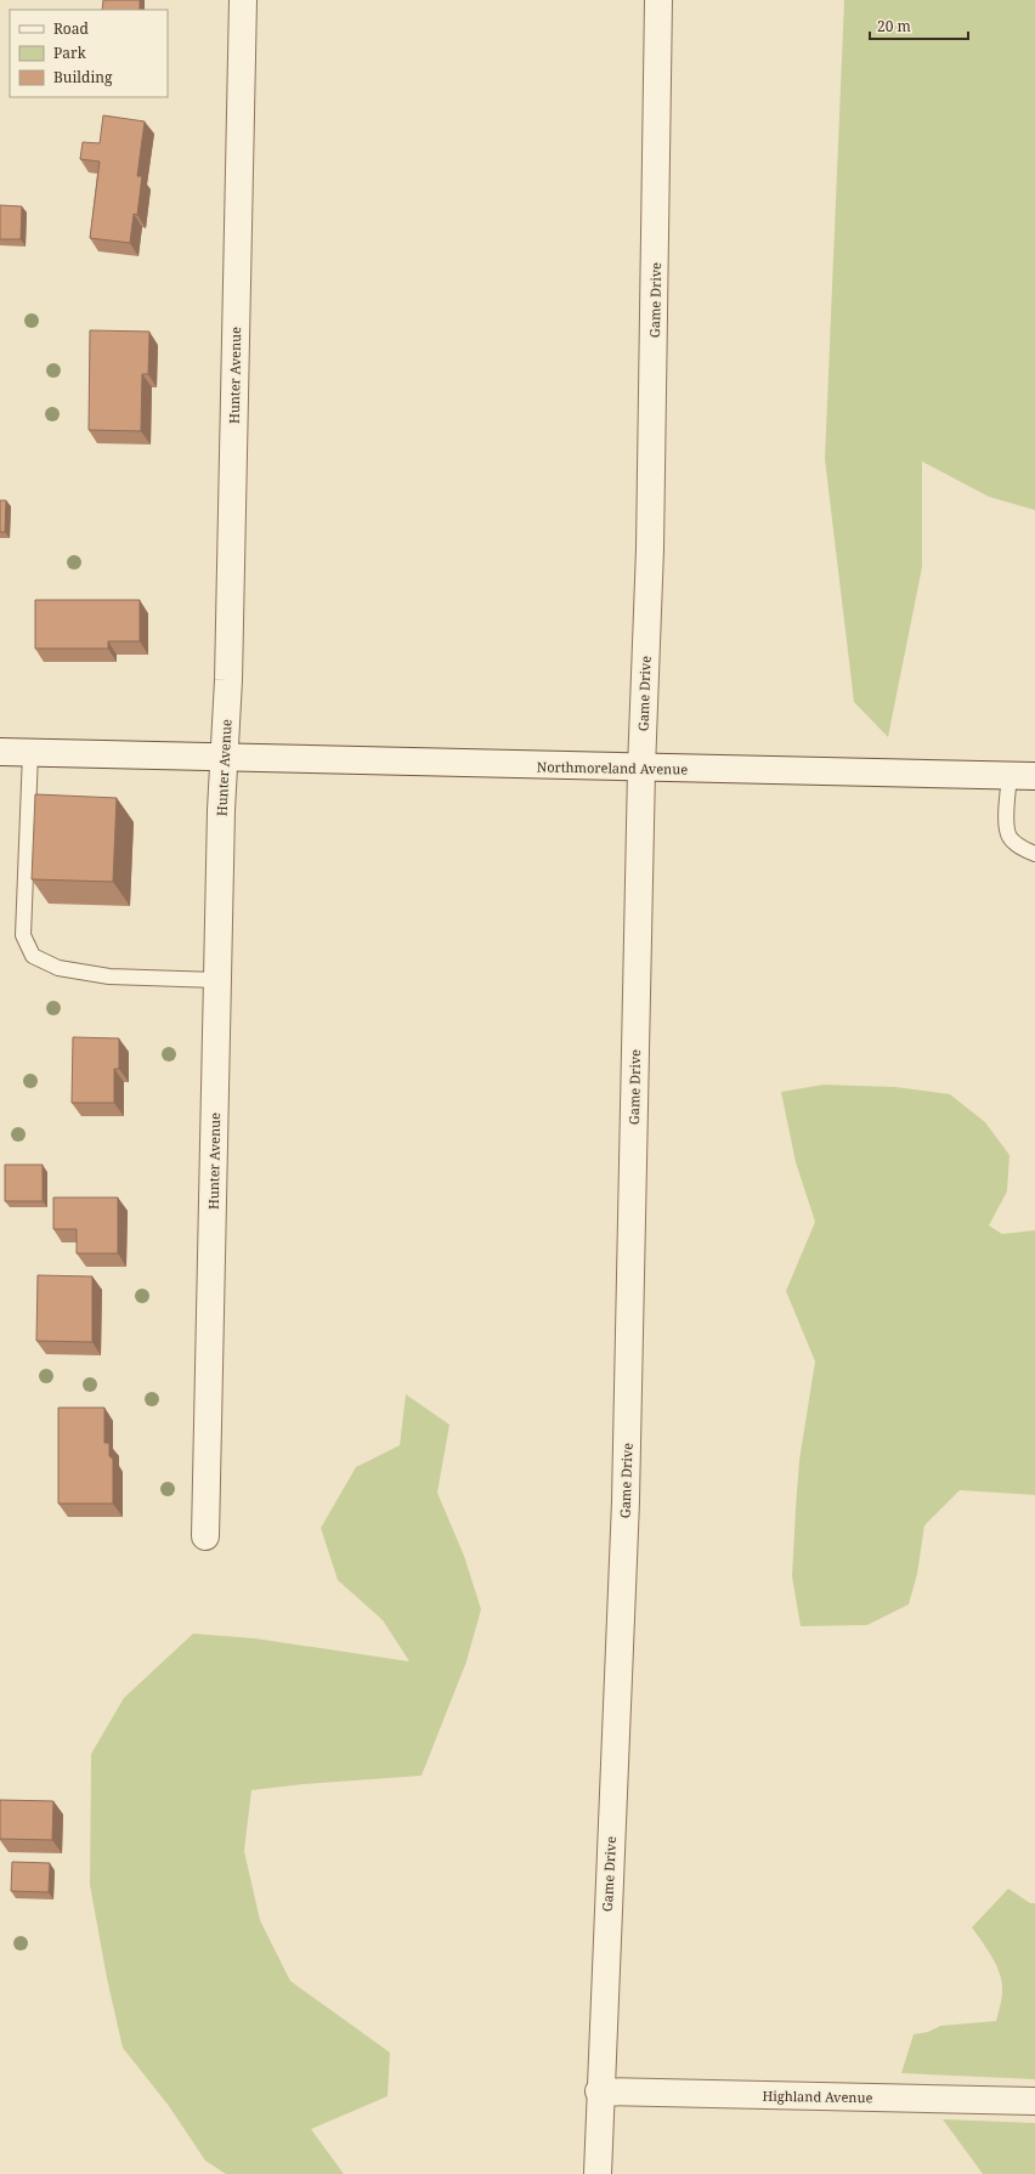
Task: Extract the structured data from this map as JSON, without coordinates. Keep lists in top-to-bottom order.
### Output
{
  "streets": {
    "street": [
      "Game Drive",
      "Hunter Avenue",
      "Northmoreland Avenue",
      "Highland Avenue"
    ]
  },
  "crossings": [
    ["Game Drive", "Northmoreland Avenue"],
    ["Game Drive", "Highland Avenue"],
    ["Hunter Avenue", "Northmoreland Avenue"]
  ],
  "legend": ["Road", "Park", "Building"],
  "scale_bar": "20 m"
}
